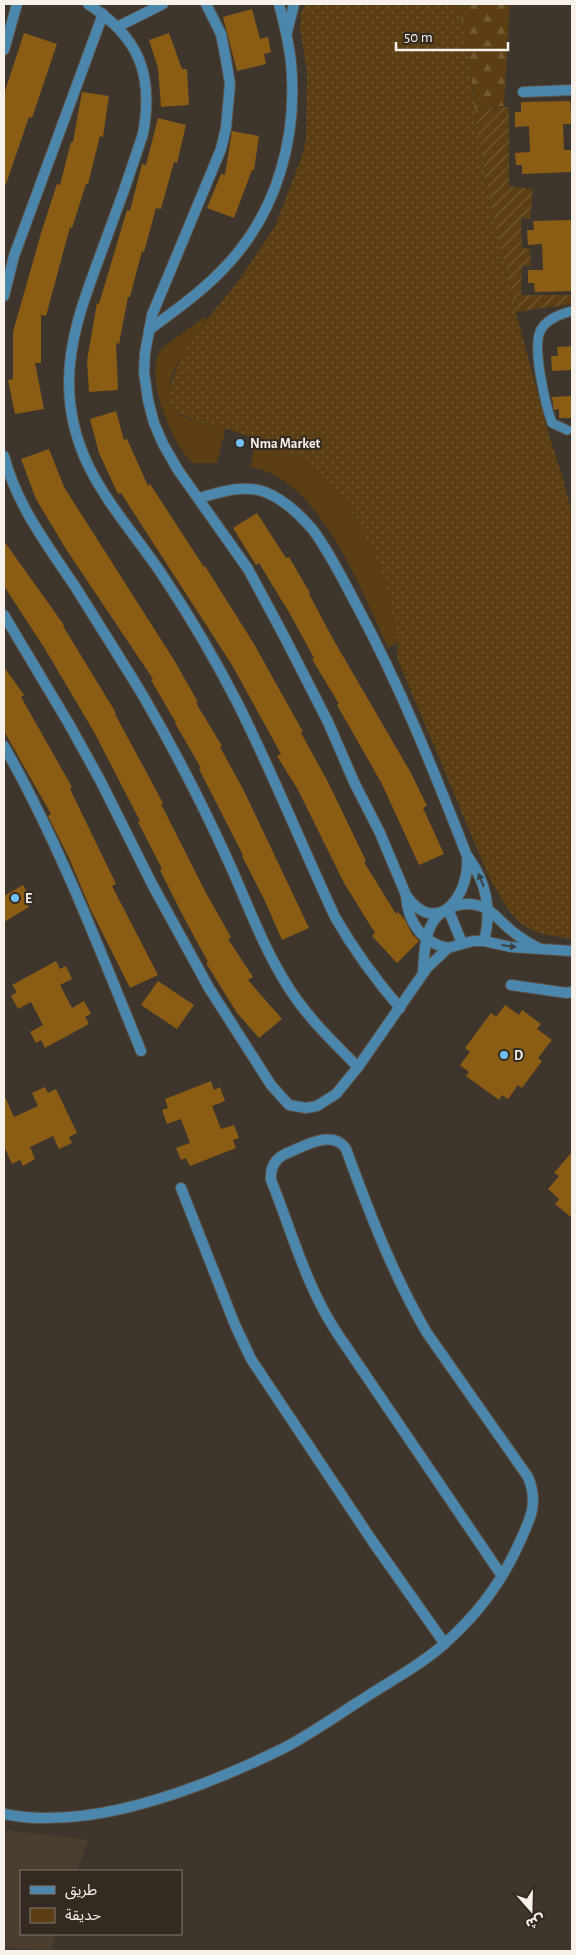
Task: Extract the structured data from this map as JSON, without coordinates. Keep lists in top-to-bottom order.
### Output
{
  "places": ["Nma Market", "E", "D"],
  "legend": ["طريق", "حديقة"],
  "scale_bar": "50 m",
  "north": "bottom"
}
